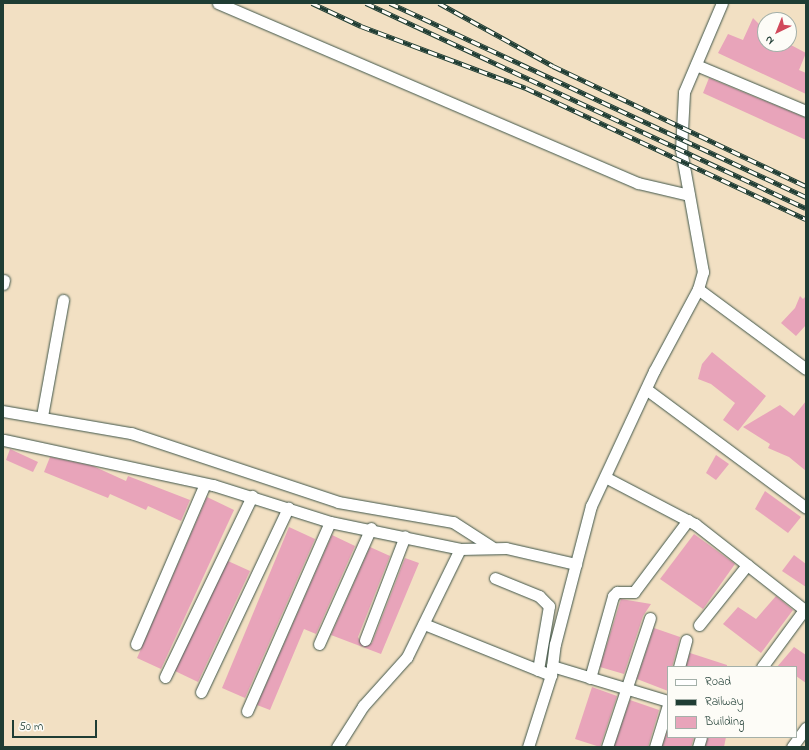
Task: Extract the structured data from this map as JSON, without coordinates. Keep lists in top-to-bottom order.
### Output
{
  "legend": ["Road", "Railway", "Building"],
  "scale_bar": "50 m",
  "north": "bottom left"
}
